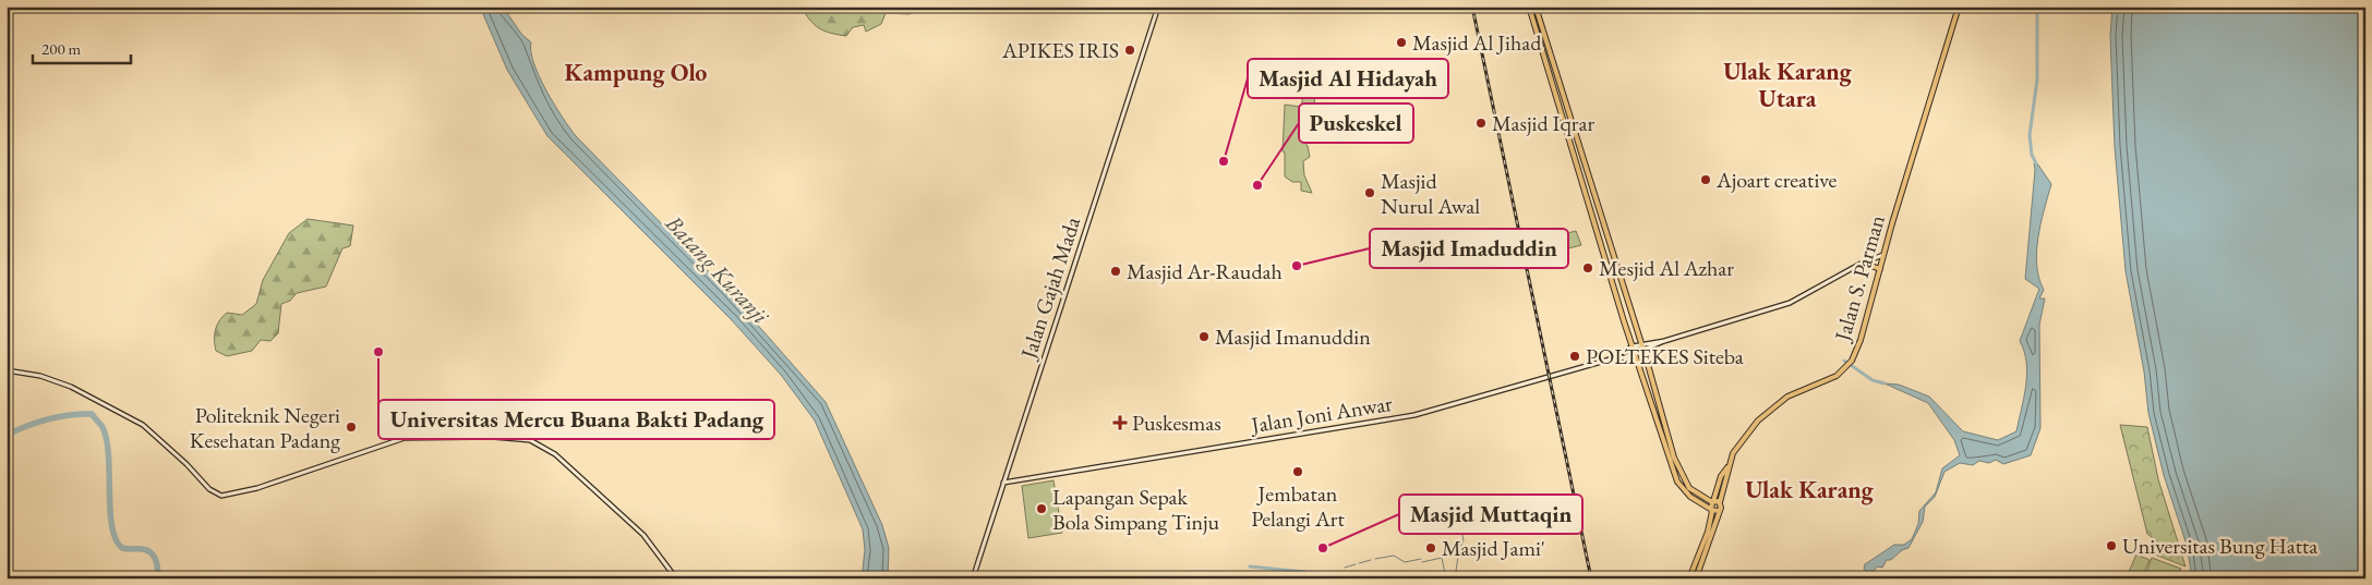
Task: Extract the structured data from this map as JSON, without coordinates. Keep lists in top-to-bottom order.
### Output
{
  "streets": {
    "main road": ["Jalan S. Parman", "Jalan Gajah Mada", "Jalan Joni Anwar"]
  },
  "crossings": [
    ["Jalan Gajah Mada", "Jalan Joni Anwar"]
  ],
  "districts": ["Ulak Karang Utara", "Kampung Olo", "Ulak Karang"],
  "water": ["Batang Kuranji"],
  "places": {
    "other": [
      "Masjid Al Jihad",
      "APIKES IRIS",
      "Masjid Iqrar",
      "Masjid Al Hidayah",
      "Ajoart creative",
      "Puskeskel",
      "Masjid Nurul Awal",
      "Masjid Imaduddin",
      "Mesjid Al Azhar",
      "Masjid Ar-Raudah",
      "Masjid Imanuddin",
      "Universitas Mercu Buana Bakti Padang",
      "POLTEKES Siteba",
      "Politeknik Negeri Kesehatan Padang",
      "Jembatan Pelangi Art",
      "Lapangan Sepak Bola Simpang Tinju",
      "Universitas Bung Hatta",
      "Masjid Muttaqin",
      "Masjid Jami'"
    ],
    "health": ["Puskesmas"]
  },
  "scale_bar": "200 m"
}
